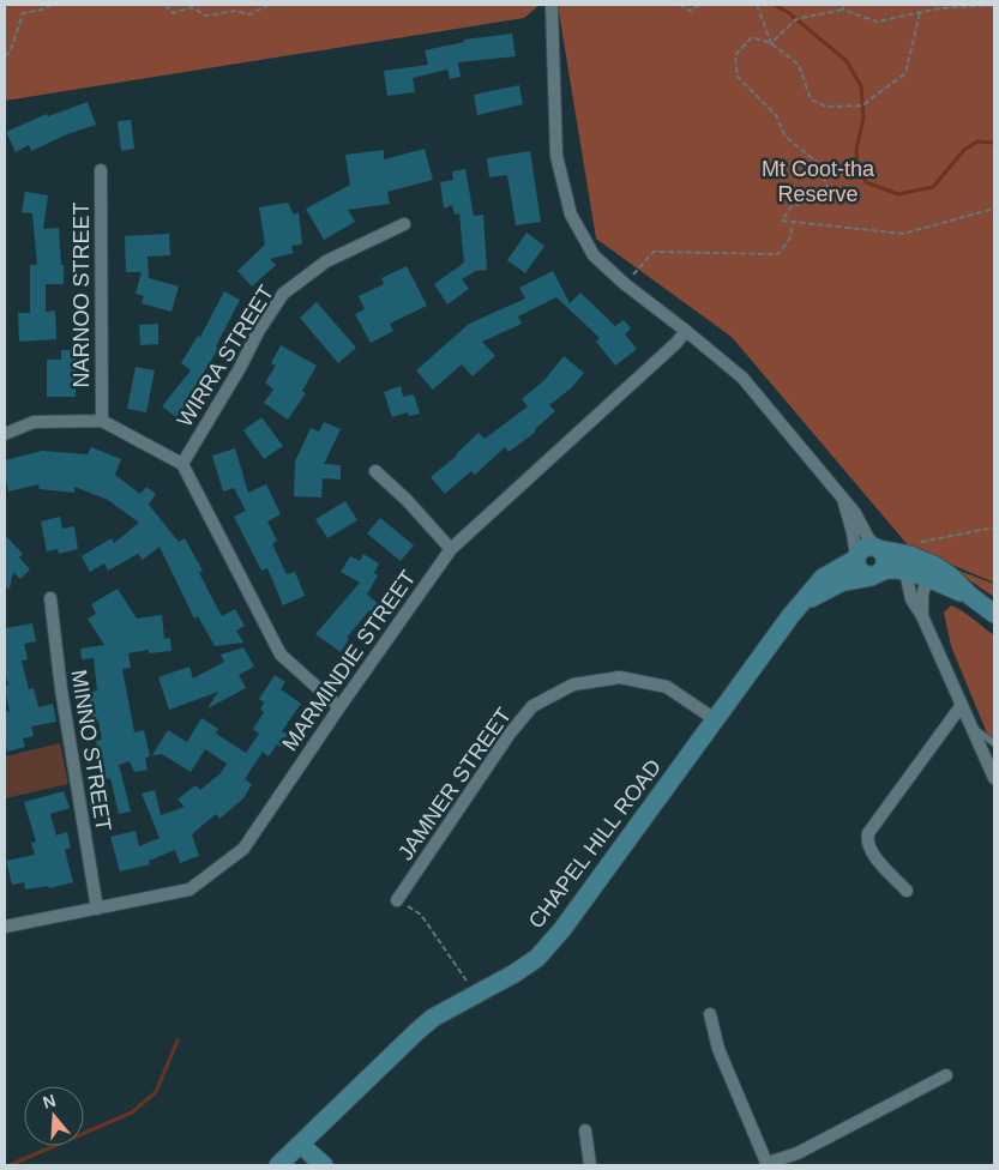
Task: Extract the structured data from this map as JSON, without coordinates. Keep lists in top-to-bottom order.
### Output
{
  "streets": {
    "main road": ["CHAPEL HILL ROAD"],
    "street": [
      "NARNOO STREET",
      "WIRRA STREET",
      "MARMINDIE STREET",
      "MINNO STREET",
      "JAMNER STREET"
    ]
  },
  "crossings": [
    ["MARMINDIE STREET", "MINNO STREET"],
    ["JAMNER STREET", "CHAPEL HILL ROAD"]
  ],
  "parks": ["Mt Coot-tha Reserve"],
  "north": "top"
}
